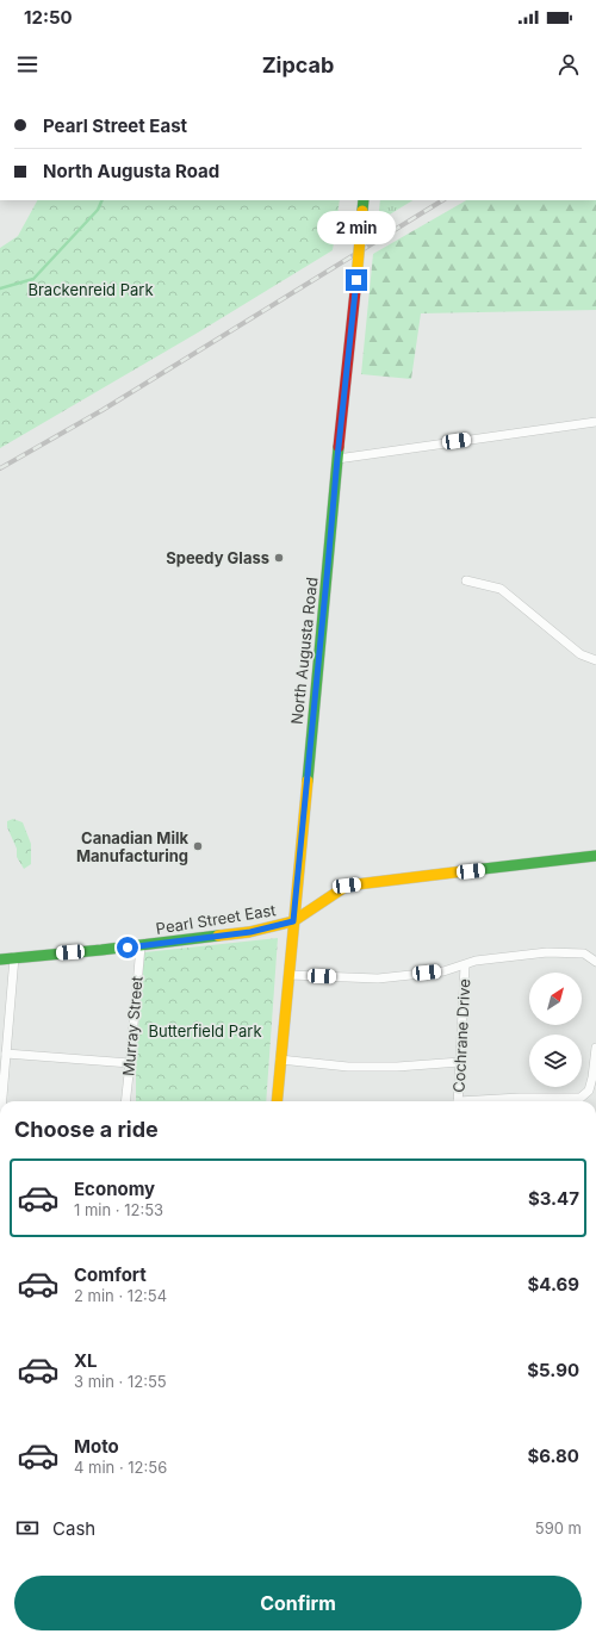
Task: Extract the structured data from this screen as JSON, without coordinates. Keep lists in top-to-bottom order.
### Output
{
  "streets": {
    "main road": ["North Augusta Road", "Pearl Street East"],
    "street": ["Murray Street", "Cochrane Drive"]
  },
  "crossings": [
    ["North Augusta Road", "Pearl Street East"],
    ["Pearl Street East", "Murray Street"]
  ],
  "parks": ["Brackenreid Park", "Butterfield Park"],
  "places": ["Speedy Glass", "Canadian Milk Manufacturing"],
  "north": "top right",
  "page": {
    "status": "12:50",
    "header": "Zipcab",
    "banner": ["Pearl Street East", "North Augusta Road"],
    "bubble": "2 min",
    "heading": "Choose a ride",
    "list": [
      {
        "name": "Economy",
        "note": "1 min · 12:53",
        "value": "$3.47"
      },
      {
        "name": "Comfort",
        "note": "2 min · 12:54",
        "value": "$4.69"
      },
      {
        "name": "XL",
        "note": "3 min · 12:55",
        "value": "$5.90"
      },
      {
        "name": "Moto",
        "note": "4 min · 12:56",
        "value": "$6.80"
      }
    ],
    "pay": ["Cash", "590 m"],
    "buttons": "Confirm"
  }
}
